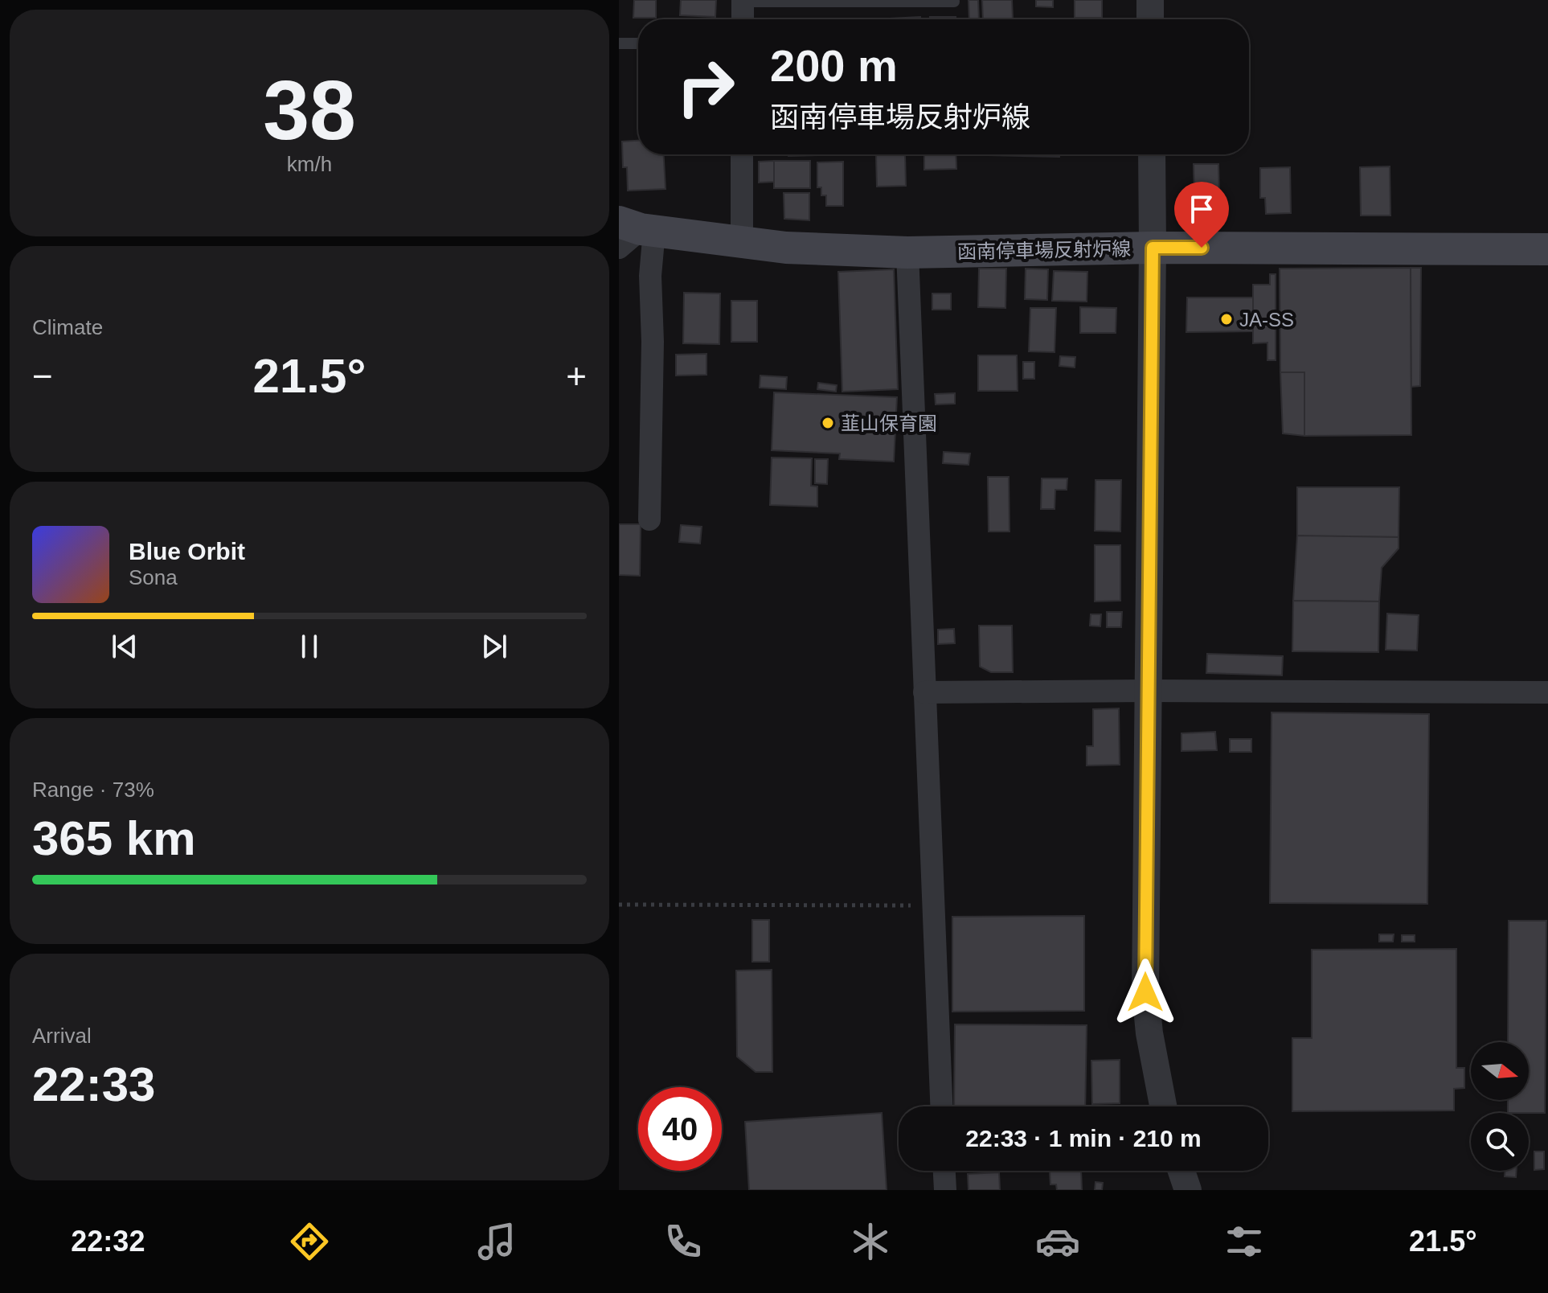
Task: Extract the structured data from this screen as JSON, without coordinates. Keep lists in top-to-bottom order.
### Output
{
  "streets": {
    "main road": ["函南停車場反射炉線"]
  },
  "places": ["JA-SS", "韮山保育園"],
  "north": "right",
  "page": {
    "tile": [
      ["38", "km/h"],
      "Climate",
      ["Range · 73%", "365 km"],
      ["Arrival", "22:33"]
    ],
    "turn": ["200 m", "函南停車場反射炉線"],
    "heat": ["−", "21.5°", "+"],
    "song": ["Blue Orbit", "Sona"],
    "limit": "40",
    "trip": "22:33 · 1 min · 210 m",
    "tabs": ["22:32", "21.5°"]
  }
}
